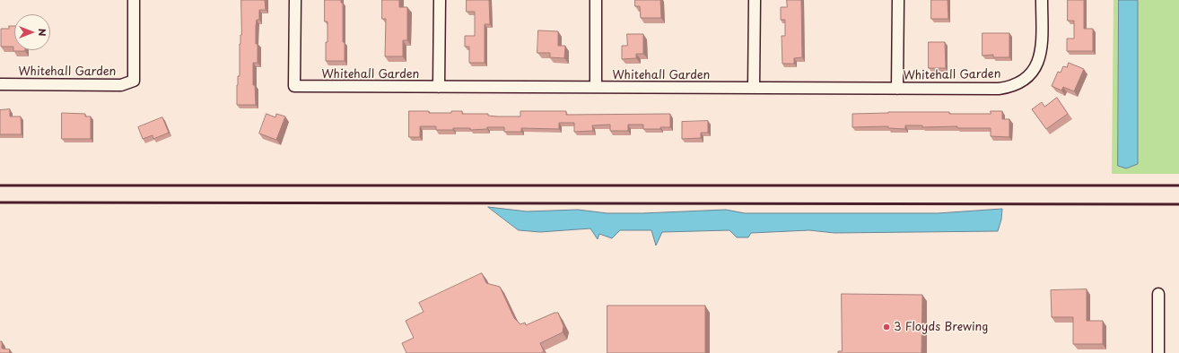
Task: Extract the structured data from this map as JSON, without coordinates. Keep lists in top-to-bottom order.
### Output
{
  "streets": {
    "street": ["Whitehall Garden"]
  },
  "places": ["3 Floyds Brewing"],
  "north": "right"
}
